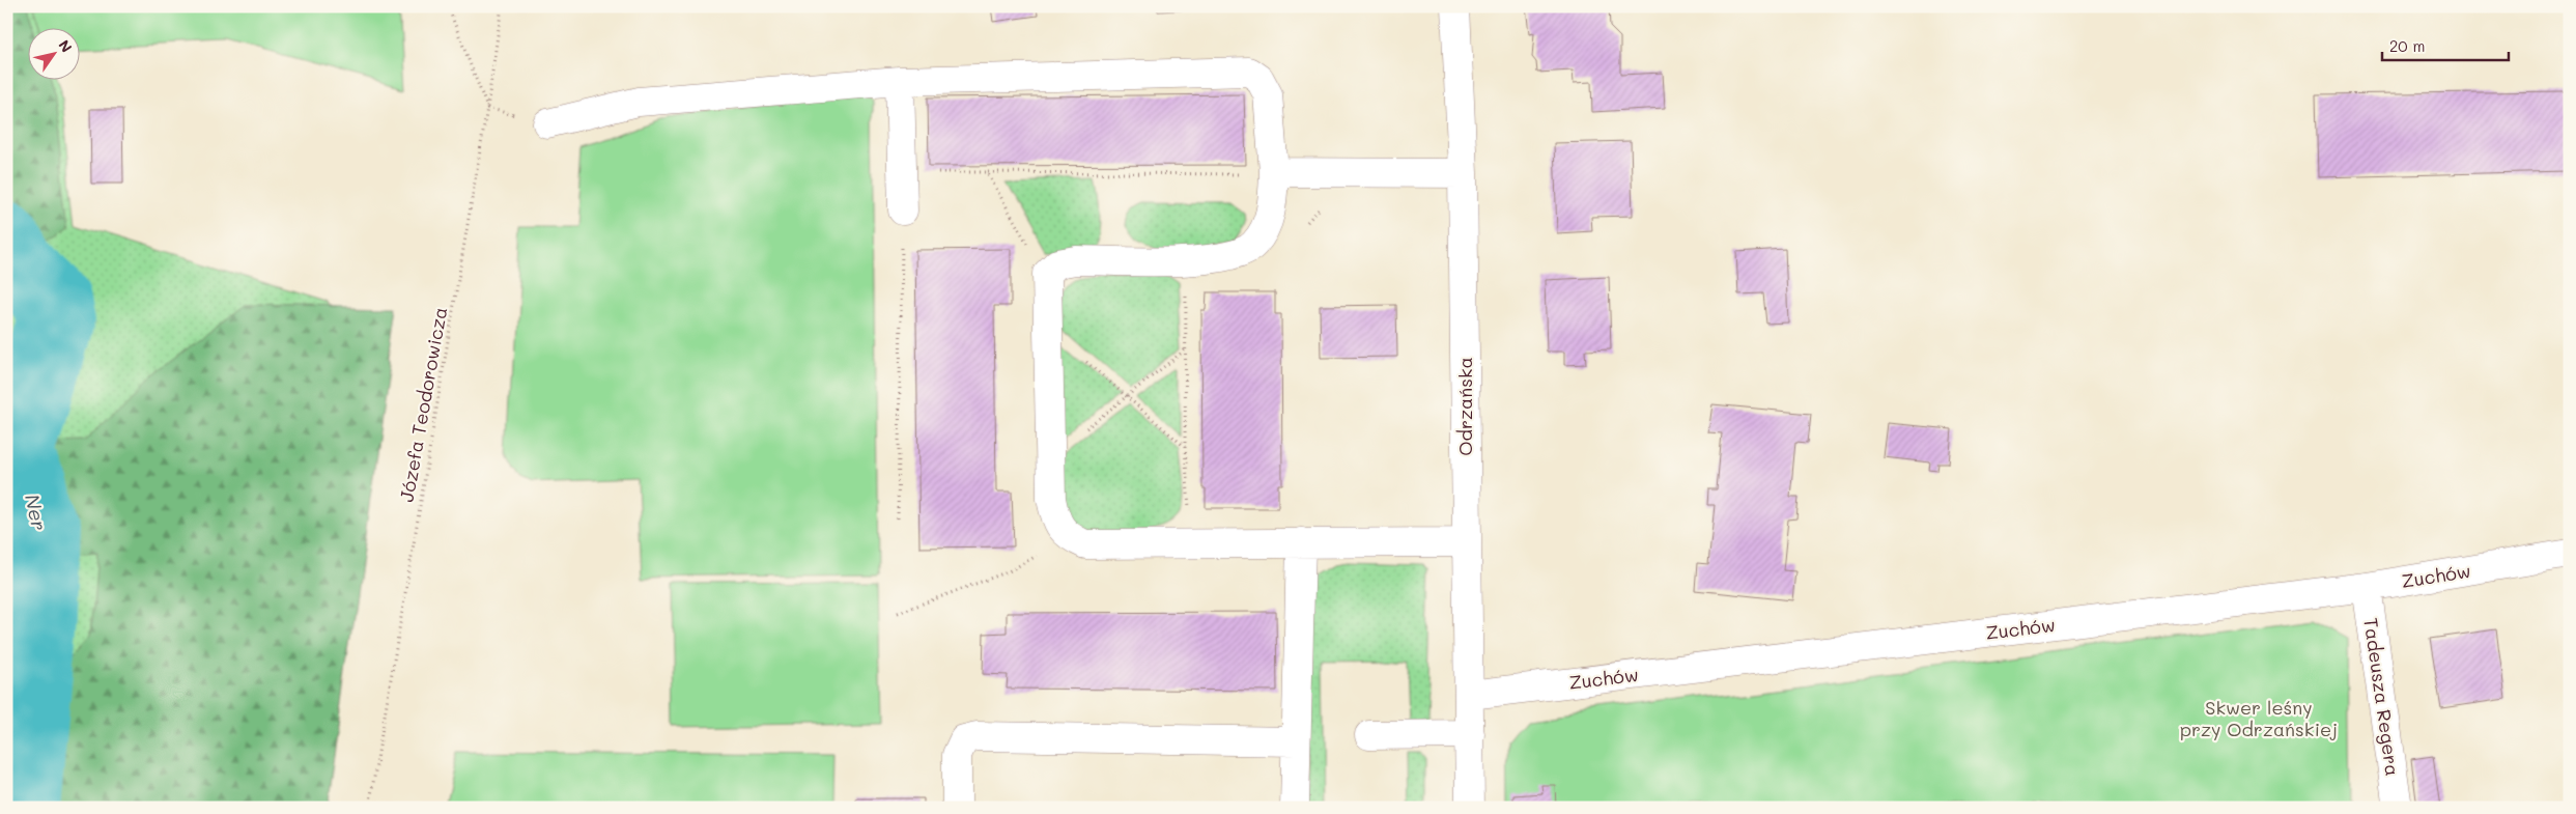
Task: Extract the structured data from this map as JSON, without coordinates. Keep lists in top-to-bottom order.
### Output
{
  "streets": {
    "street": ["Odrzańska", "Zuchów", "Tadeusza Regera"],
    "path": ["Józefa Teodorowicza"]
  },
  "crossings": [
    ["Odrzańska", "Zuchów"],
    ["Zuchów", "Tadeusza Regera"]
  ],
  "water": ["Ner"],
  "parks": ["Skwer leśny przy Odrzańskiej"],
  "scale_bar": "20 m",
  "north": "top right"
}
